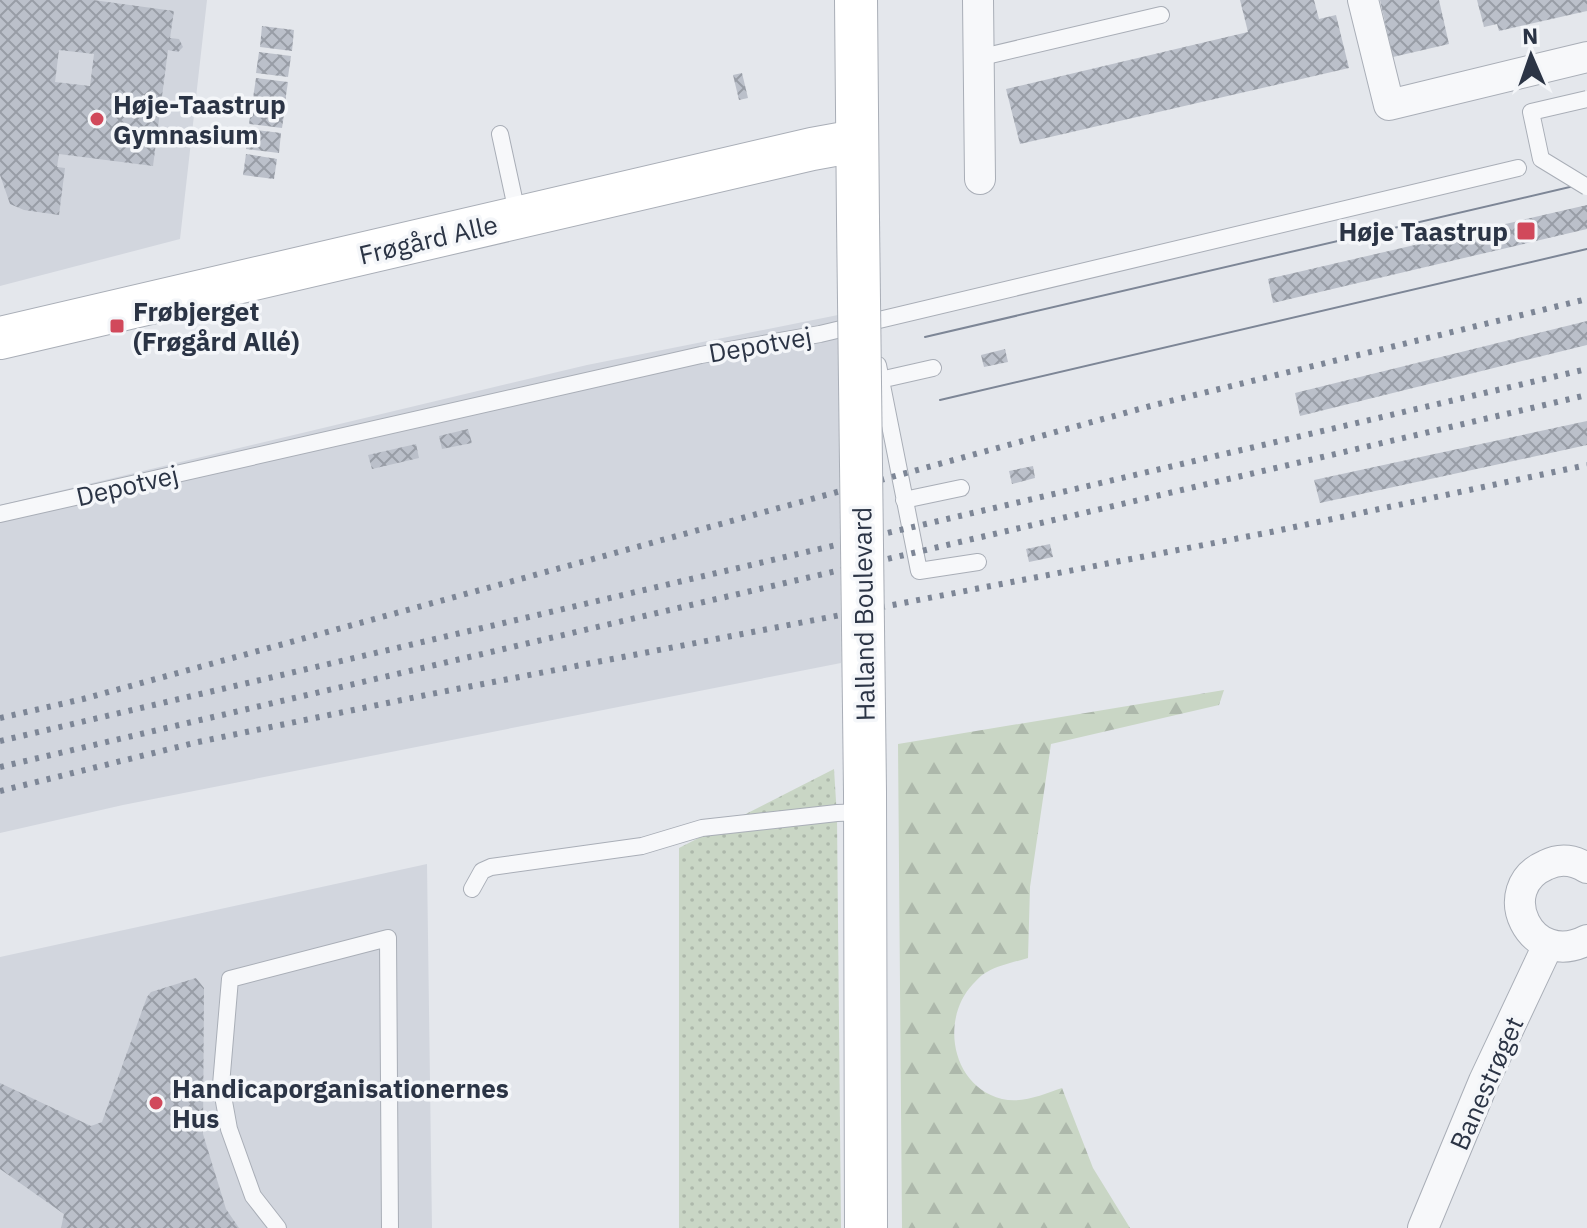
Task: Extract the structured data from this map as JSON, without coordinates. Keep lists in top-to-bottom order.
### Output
{
  "streets": {
    "street": ["Frøgård Alle", "Halland Boulevard", "Banestrøget"],
    "lane": ["Depotvej"]
  },
  "crossings": [
    ["Frøgård Alle", "Halland Boulevard"]
  ],
  "places": {
    "other": ["Høje-Taastrup Gymnasium", "Handicaporganisationernes Hus"],
    "transit": ["Høje Taastrup", "Frøbjerget (Frøgård Allé)"]
  },
  "north": "top"
}
